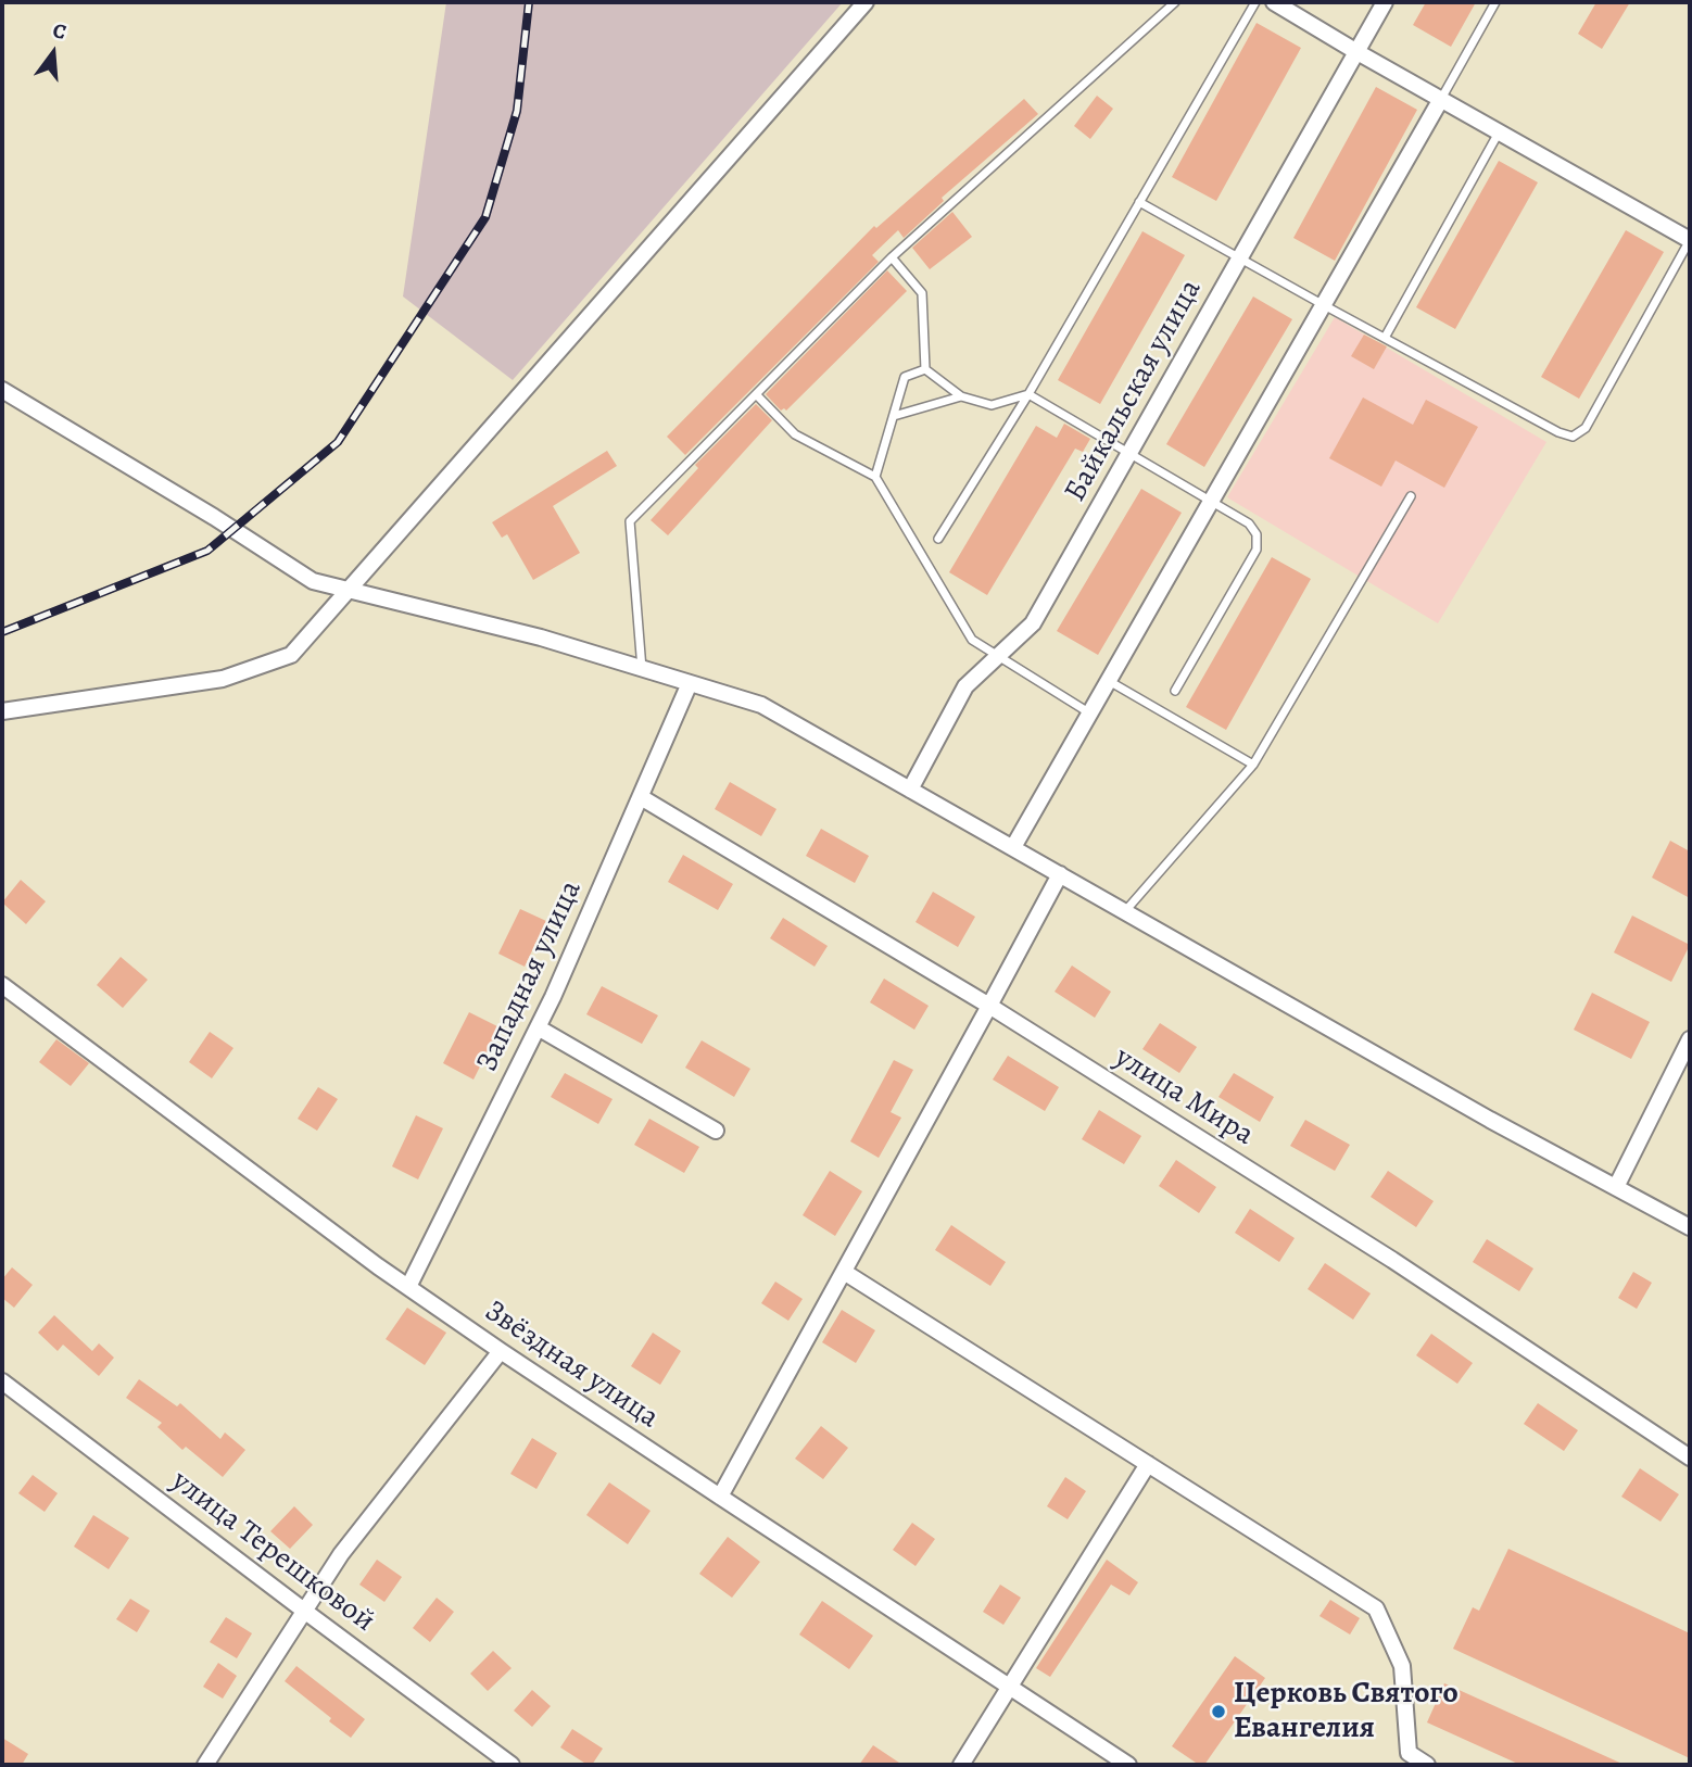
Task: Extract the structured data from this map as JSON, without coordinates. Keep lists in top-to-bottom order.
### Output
{
  "streets": {
    "street": [
      "Байкальская улица",
      "Западная улица",
      "улица Мира",
      "Звёздная улица",
      "улица Терешковой"
    ]
  },
  "crossings": [
    ["Западная улица", "улица Мира"],
    ["Западная улица", "Звёздная улица"]
  ],
  "places": ["Церковь Святого Евангелия"],
  "north": "top"
}
